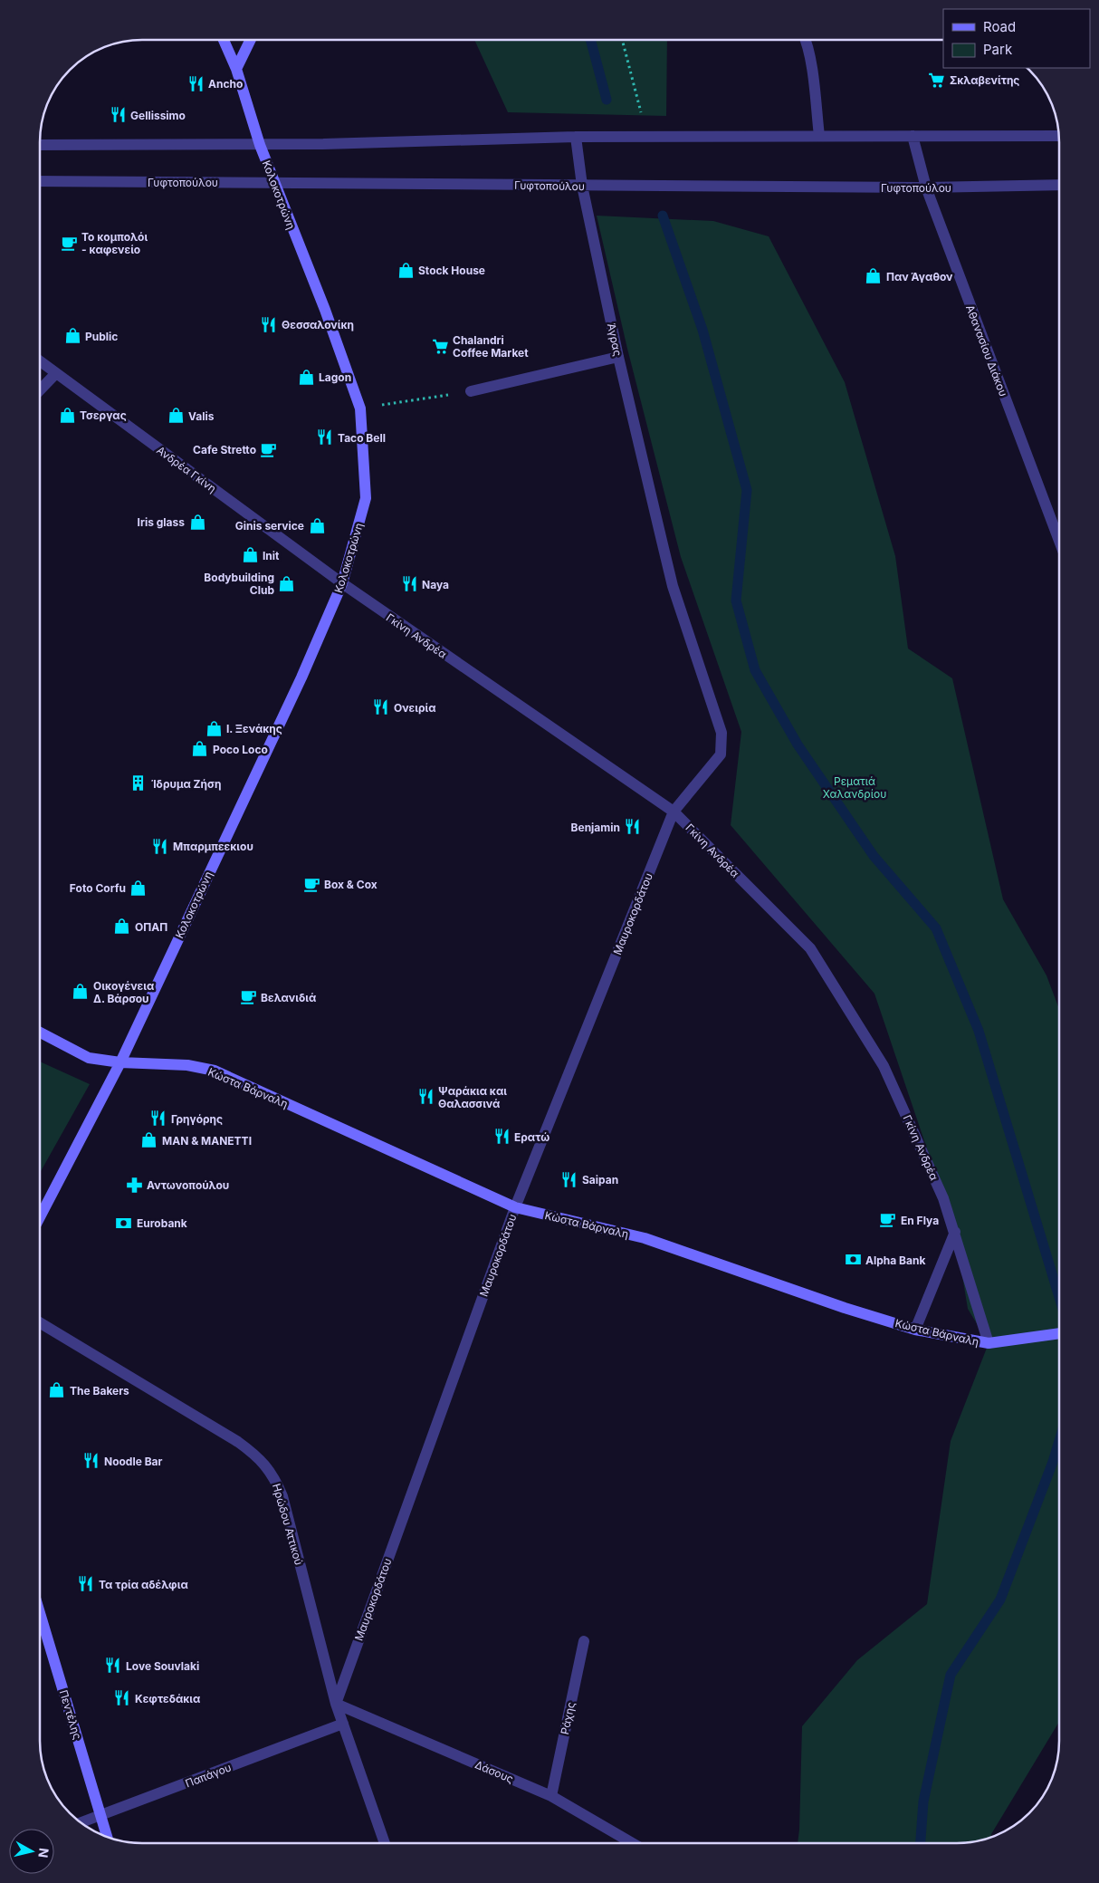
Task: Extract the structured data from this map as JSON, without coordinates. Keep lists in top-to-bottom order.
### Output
{
  "streets": {
    "main road": ["Κολοκοτρώνη", "Κώστα Βάρναλη", "Πεντέλης"],
    "street": [
      "Γυφτοπούλου",
      "Άγρας",
      "Αθανασίου Διάκου",
      "Ανδρέα Γκίνη",
      "Γκίνη Ανδρέα",
      "Μαυροκορδάτου",
      "Ηρώδου Αττικού",
      "Ράχης",
      "Δάσους",
      "Παπάγου"
    ]
  },
  "crossings": [
    ["Γυφτοπούλου", "Κολοκοτρώνη"],
    ["Γυφτοπούλου", "Άγρας"],
    ["Γυφτοπούλου", "Αθανασίου Διάκου"],
    ["Κολοκοτρώνη", "Ανδρέα Γκίνη"],
    ["Κολοκοτρώνη", "Γκίνη Ανδρέα"],
    ["Κολοκοτρώνη", "Κώστα Βάρναλη"],
    ["Άγρας", "Γκίνη Ανδρέα"],
    ["Άγρας", "Μαυροκορδάτου"],
    ["Ανδρέα Γκίνη", "Γκίνη Ανδρέα"],
    ["Γκίνη Ανδρέα", "Μαυροκορδάτου"],
    ["Γκίνη Ανδρέα", "Κώστα Βάρναλη"],
    ["Μαυροκορδάτου", "Κώστα Βάρναλη"],
    ["Μαυροκορδάτου", "Ηρώδου Αττικού"],
    ["Μαυροκορδάτου", "Δάσους"],
    ["Ηρώδου Αττικού", "Δάσους"],
    ["Ηρώδου Αττικού", "Παπάγου"],
    ["Πεντέλης", "Παπάγου"],
    ["Ράχης", "Δάσους"]
  ],
  "parks": ["Ρεματιά Χαλανδρίου"],
  "places": {
    "supermarket": ["Σκλαβενίτης", "Chalandri Coffee Market"],
    "restaurant": [
      "Ancho",
      "Gellissimo",
      "Θεσσαλονίκη",
      "Taco Bell",
      "Naya",
      "Ονειρία",
      "Benjamin",
      "Μπαρμπεεκιου",
      "Ψαράκια και Θαλασσινά",
      "Γρηγόρης",
      "Ερατώ",
      "Saipan",
      "Noodle Bar",
      "Τα τρία αδέλφια",
      "Love Souvlaki",
      "Κεφτεδάκια"
    ],
    "cafe": [
      "Το κομπολόι - καφενείο",
      "Cafe Stretto",
      "Box & Cox",
      "Βελανιδιά",
      "En Flya"
    ],
    "shop": [
      "Stock House",
      "Παν Άγαθον",
      "Public",
      "Lagon",
      "Τσεργας",
      "Valis",
      "Iris glass",
      "Ginis service",
      "Init",
      "Bodybuilding Club",
      "Ι. Ξενάκης",
      "Poco Loco",
      "Foto Corfu",
      "ΟΠΑΠ",
      "Οικογένεια Δ. Βάρσου",
      "MAN & ΜΑΝΕΤΤΙ",
      "The Bakers"
    ],
    "building": ["Ίδρυμα Ζήση"],
    "pharmacy": ["Αντωνοπούλου"],
    "bank": ["Eurobank", "Alpha Bank"]
  },
  "legend": ["Road", "Park"],
  "north": "right"
}
